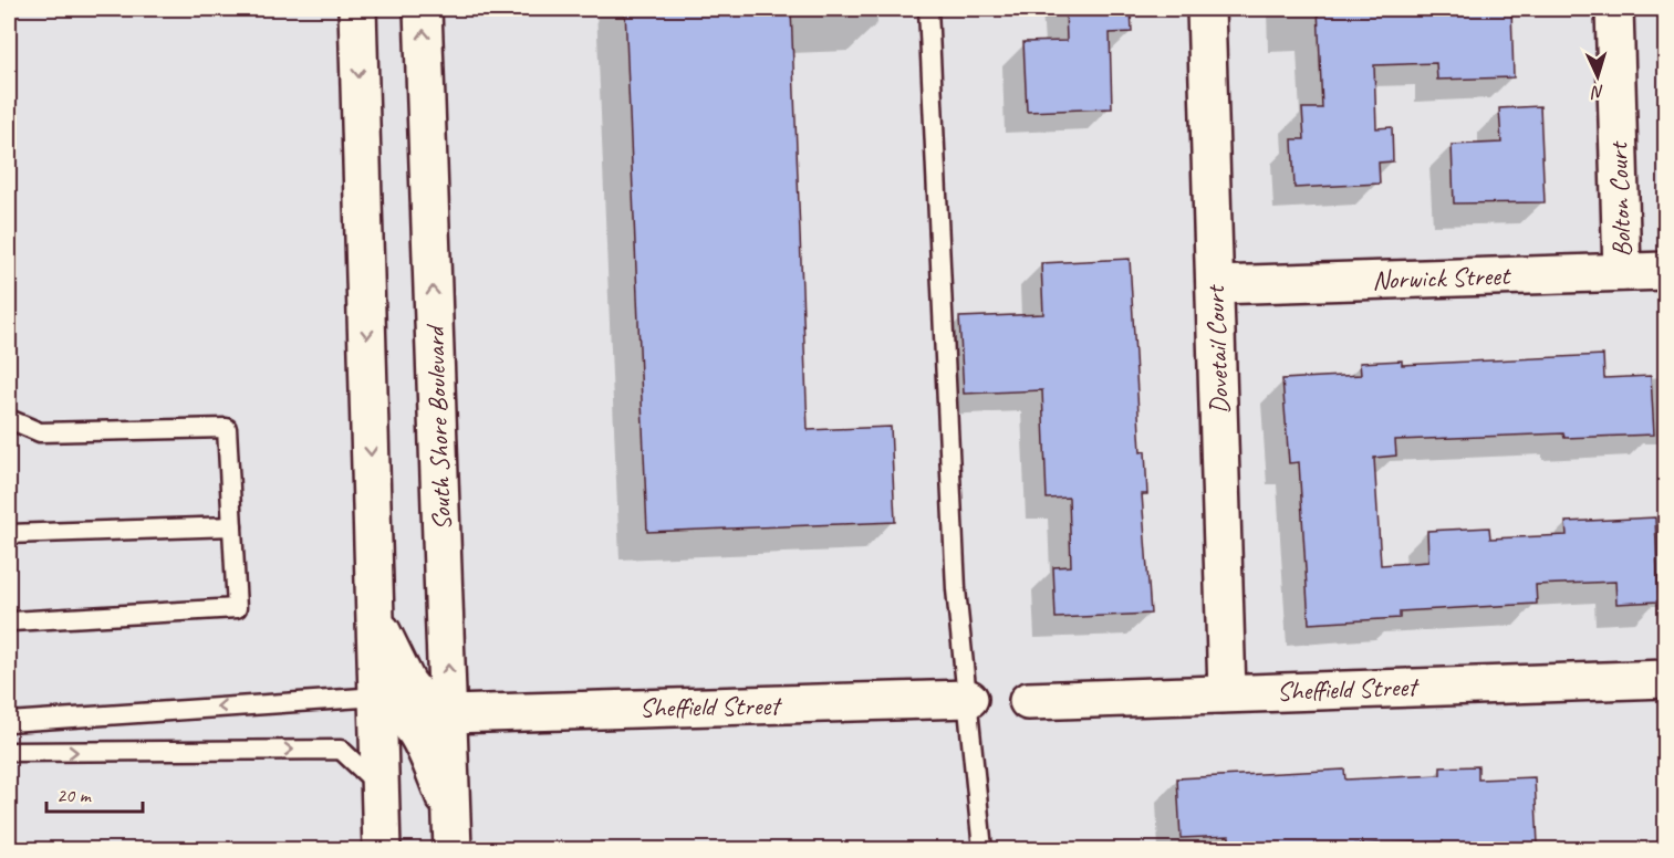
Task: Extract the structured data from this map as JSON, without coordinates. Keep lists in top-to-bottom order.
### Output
{
  "streets": {
    "street": [
      "Bolton Court",
      "Norwick Street",
      "Dovetail Court",
      "South Shore Boulevard",
      "Sheffield Street"
    ]
  },
  "crossings": [
    ["Bolton Court", "Norwick Street"],
    ["Norwick Street", "Dovetail Court"],
    ["Dovetail Court", "Sheffield Street"],
    ["South Shore Boulevard", "Sheffield Street"]
  ],
  "scale_bar": "20 m",
  "north": "bottom"
}
